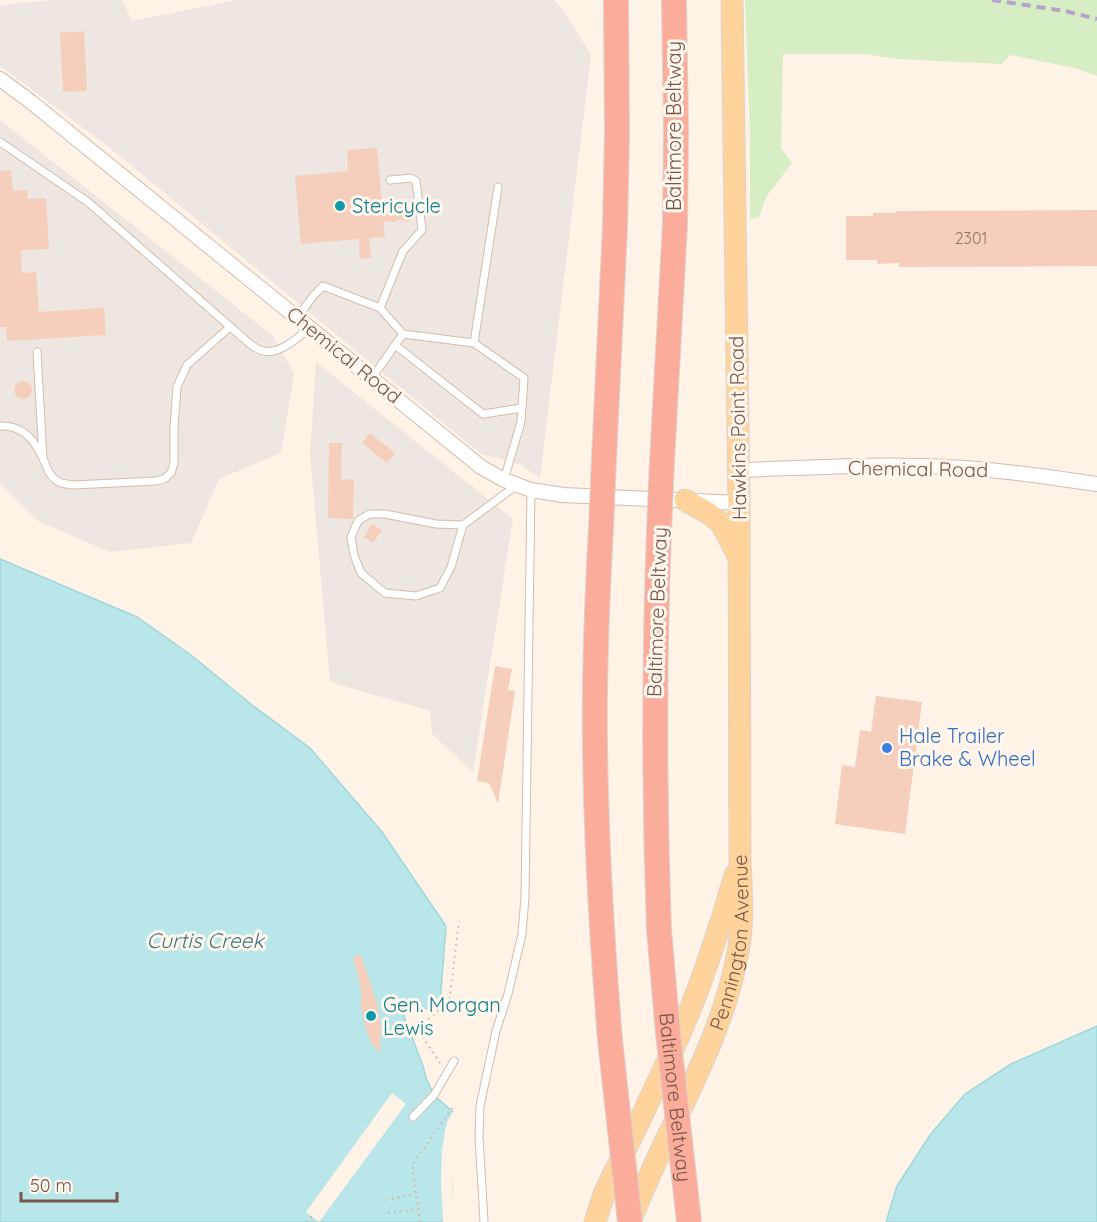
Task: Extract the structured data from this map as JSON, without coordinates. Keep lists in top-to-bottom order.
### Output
{
  "streets": {
    "highway": ["Baltimore Beltway"],
    "main road": ["Hawkins Point Road", "Pennington Avenue"],
    "street": ["Chemical Road"]
  },
  "crossings": [
    ["Chemical Road", "Hawkins Point Road"],
    ["Hawkins Point Road", "Pennington Avenue"]
  ],
  "water": ["Curtis Creek"],
  "places": ["Stericycle", "Hale Trailer Brake & Wheel", "Gen. Morgan Lewis"],
  "house_numbers": ["2301"],
  "scale_bar": "50 m"
}
